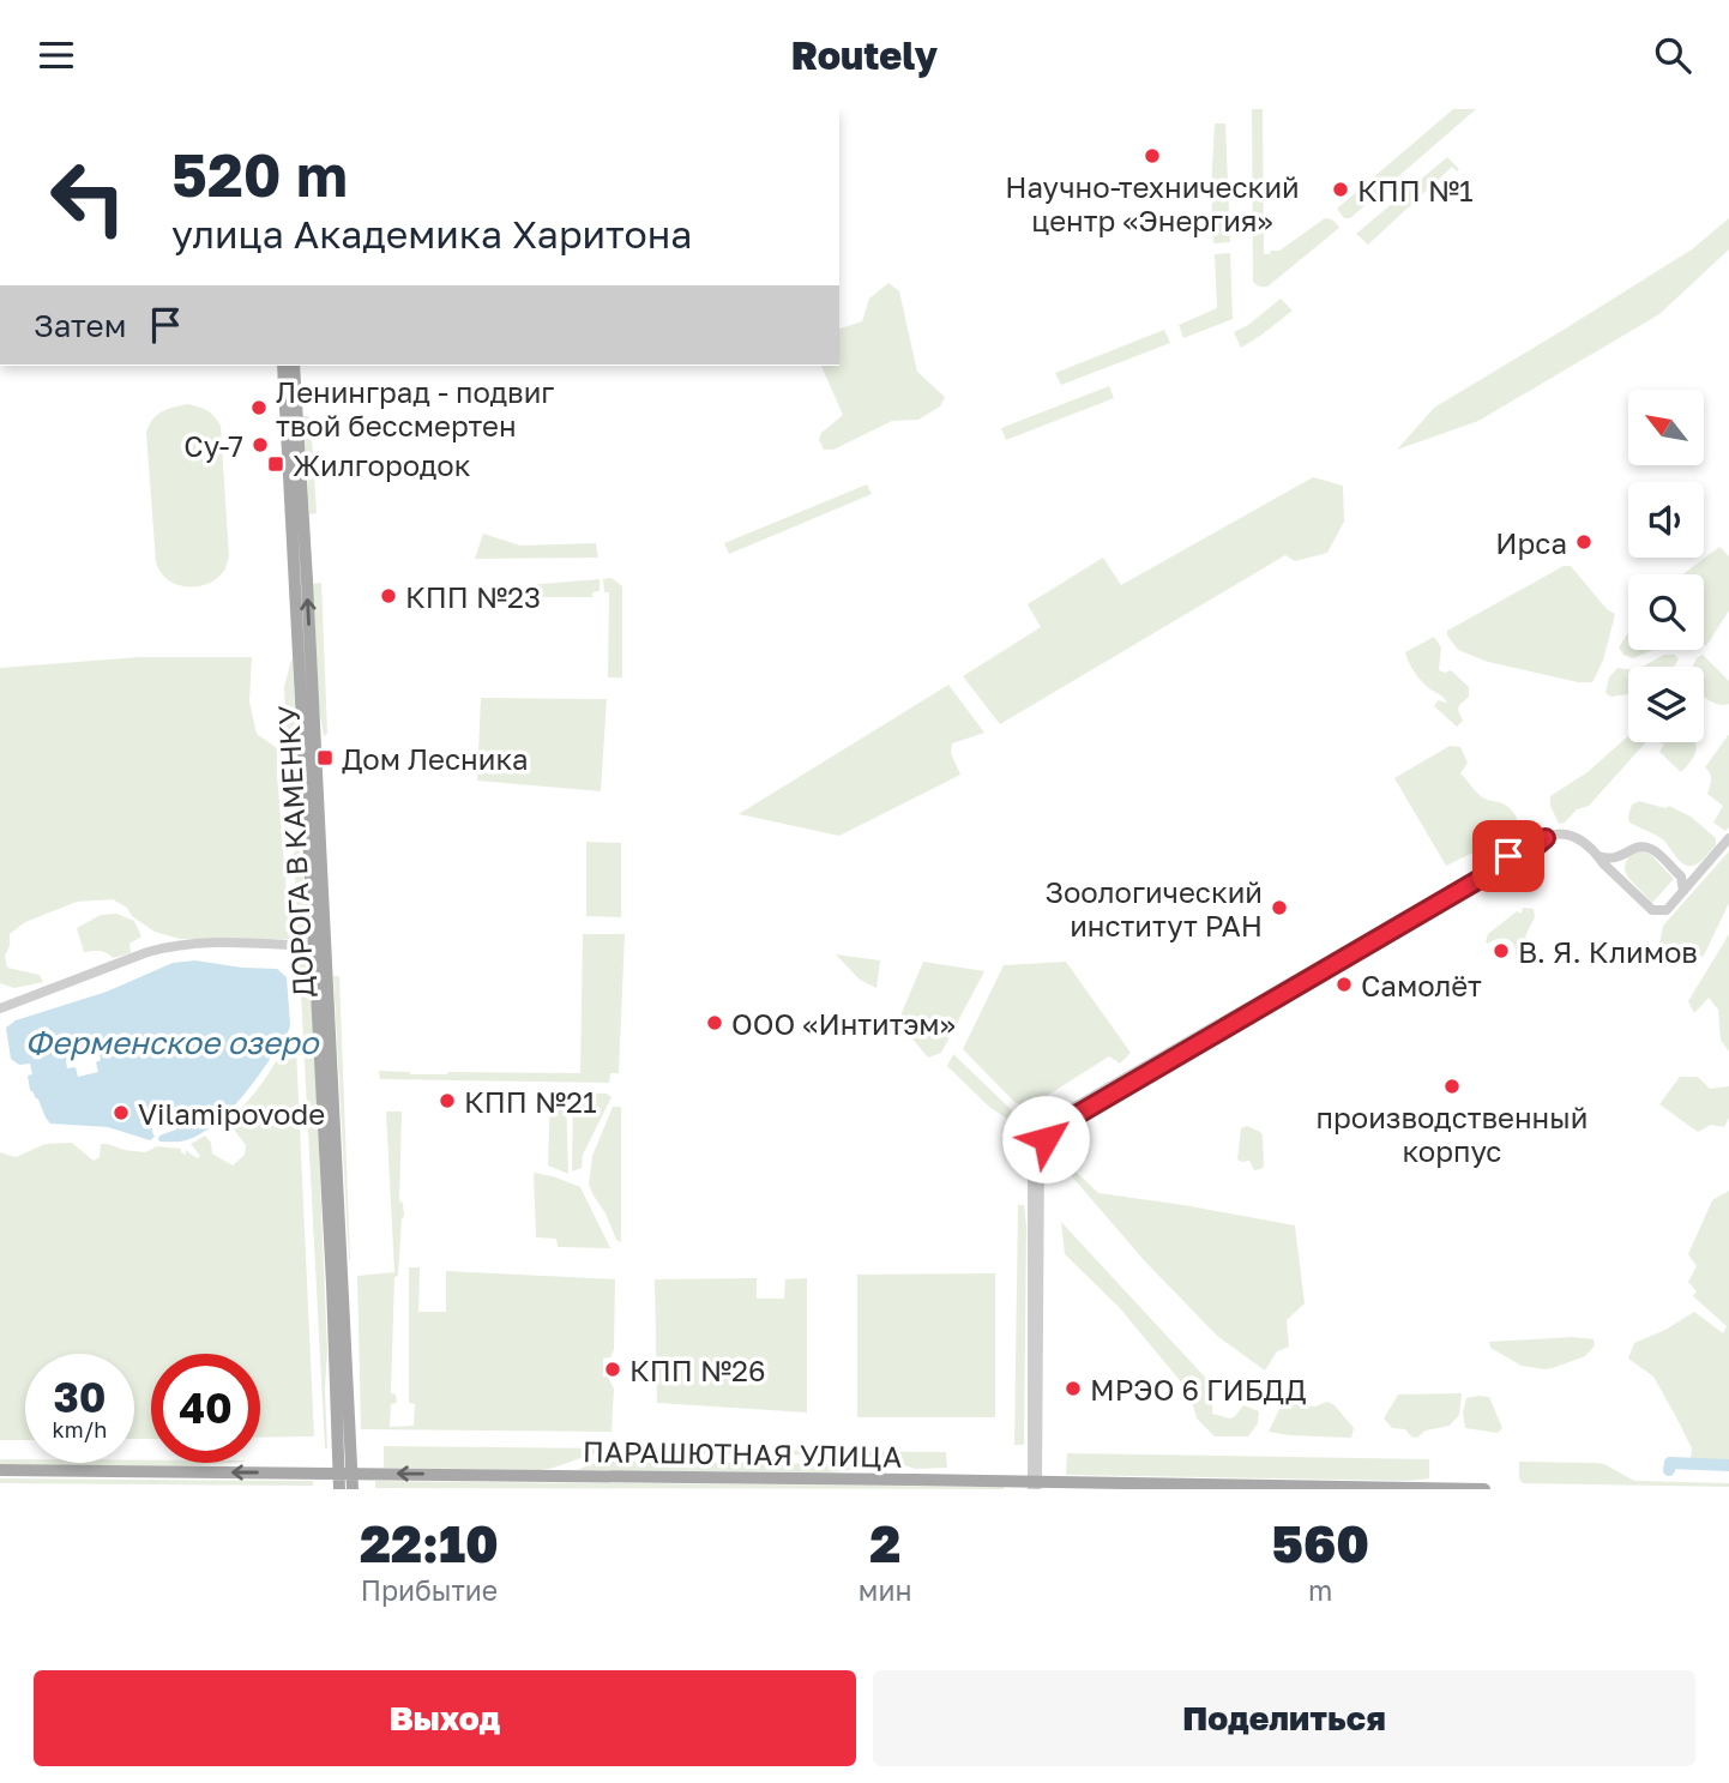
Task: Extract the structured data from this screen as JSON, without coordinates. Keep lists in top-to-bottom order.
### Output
{
  "streets": {
    "main road": ["ДОРОГА В КАМЕНКУ", "ПАРАШЮТНАЯ УЛИЦА"]
  },
  "crossings": [
    ["ДОРОГА В КАМЕНКУ", "ПАРАШЮТНАЯ УЛИЦА"]
  ],
  "one_way": ["ПАРАШЮТНАЯ УЛИЦА"],
  "water": ["Ферменское озеро"],
  "places": {
    "other": [
      "Научно-технический центр «Энергия»",
      "КПП №1",
      "Ленинград - подвиг твой бессмертен",
      "Су-7",
      "Ирса",
      "КПП №23",
      "Зоологический институт РАН",
      "В. Я. Климов",
      "Самолёт",
      "ООО «Интитэм»",
      "производственный корпус",
      "КПП №21",
      "Vilamipovode",
      "КПП №26",
      "МРЭО 6 ГИБДД"
    ],
    "transit": ["Жилгородок", "Дом Лесника"]
  },
  "north": "top left",
  "page": {
    "header": "Routely",
    "turn": ["520 m", "улица Академика Харитона"],
    "then": "Затем",
    "speed": "30 km/h",
    "limit": "40",
    "eta": [
      "22:10",
      "Прибытие",
      "2",
      "мин",
      "560",
      "m"
    ],
    "buttons": ["Выход", "Поделиться"]
  }
}
